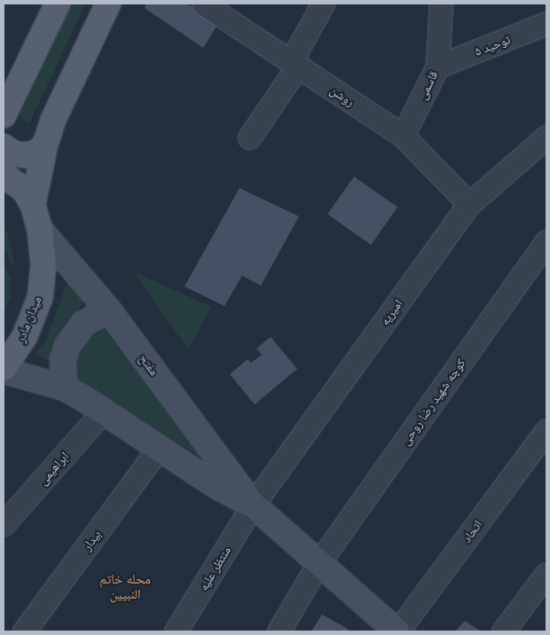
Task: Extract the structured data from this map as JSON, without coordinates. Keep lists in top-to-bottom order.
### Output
{
  "streets": {
    "main road": ["میدان مادر", "مفتح"],
    "street": [
      "توحید ۵",
      "قاسمی",
      "روشن",
      "امیریه",
      "کوچه شهید رضا روحی",
      "ابراهیمی",
      "اتحاد",
      "بیدار",
      "منتظر علیه"
    ]
  },
  "crossings": [
    ["توحید ۵", "قاسمی"],
    ["قاسمی", "روشن"],
    ["روشن", "امیریه"],
    ["امیریه", "مفتح"],
    ["امیریه", "منتظر علیه"],
    ["میدان مادر", "مفتح"],
    ["مفتح", "کوچه شهید رضا روحی"],
    ["مفتح", "ابراهیمی"],
    ["مفتح", "اتحاد"],
    ["مفتح", "بیدار"],
    ["مفتح", "منتظر علیه"]
  ],
  "districts": ["محله خاتم النبیین"]
}
